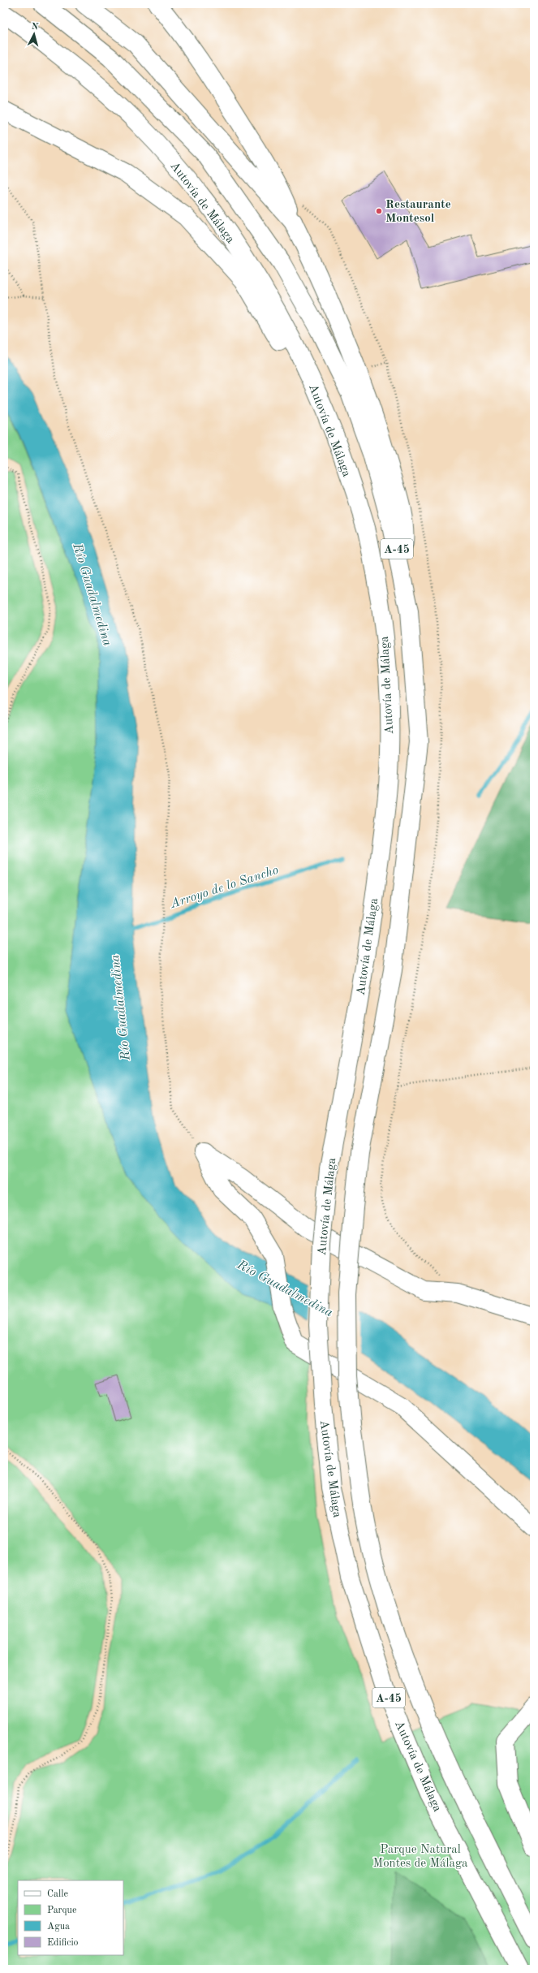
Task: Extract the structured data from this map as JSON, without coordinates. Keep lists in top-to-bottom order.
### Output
{
  "streets": {
    "main road": ["Autovía de Málaga", "A-45"]
  },
  "water": ["Río Guadalmedina", "Arroyo de lo Sancho"],
  "parks": ["Parque Natural Montes de Málaga"],
  "places": ["Restaurante Montesol"],
  "legend": [
    "Calle",
    "Parque",
    "Agua",
    "Edificio"
  ],
  "north": "top"
}
